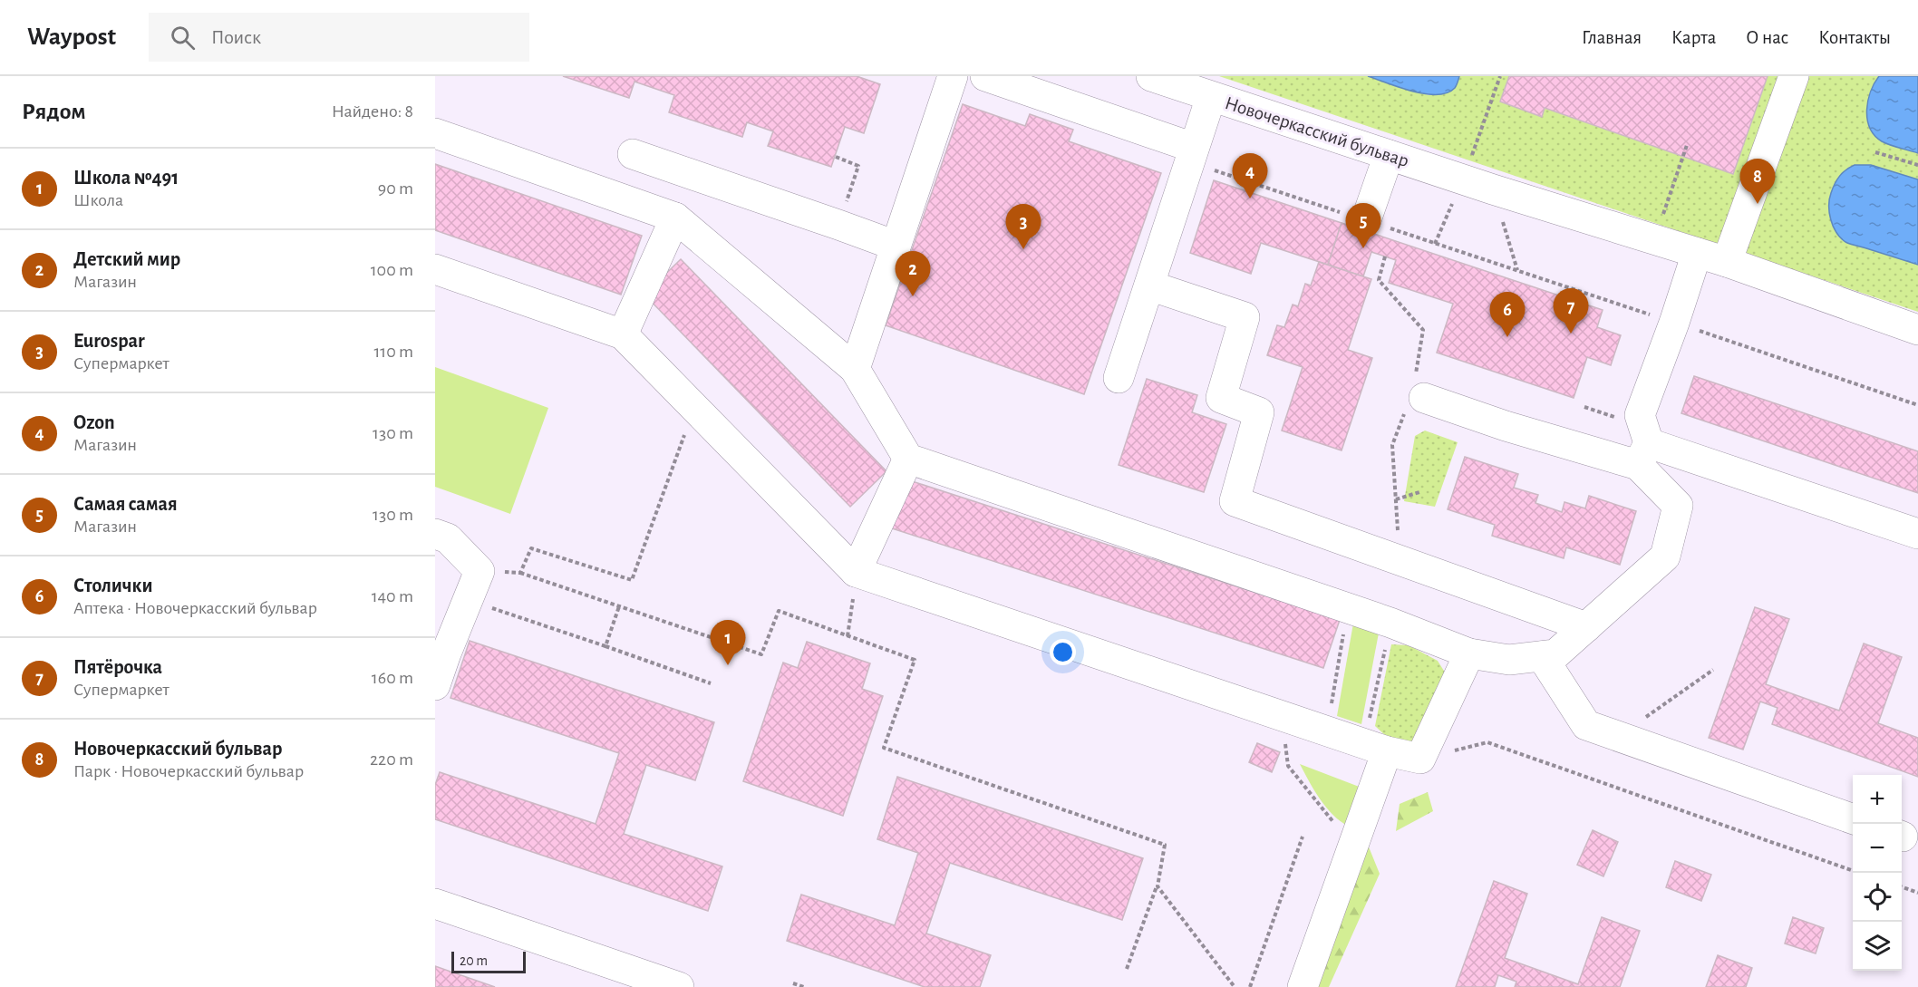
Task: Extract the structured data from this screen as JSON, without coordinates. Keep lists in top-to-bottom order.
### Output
{
  "streets": {
    "street": ["Новочеркасский бульвар"]
  },
  "scale_bar": "20 m",
  "page": {
    "header": "Waypost",
    "search": "Поиск",
    "nav": [
      "Главная",
      "Карта",
      "О нас",
      "Контакты"
    ],
    "heading": ["Рядом", "Найдено: 8"],
    "list": [
      {
        "mark": "1",
        "name": "Школа №491",
        "note": "Школа",
        "value": "90 m"
      },
      {
        "mark": "2",
        "name": "Детский мир",
        "note": "Магазин",
        "value": "100 m"
      },
      {
        "mark": "3",
        "name": "Eurospar",
        "note": "Супермаркет",
        "value": "110 m"
      },
      {
        "mark": "4",
        "name": "Ozon",
        "note": "Магазин",
        "value": "130 m"
      },
      {
        "mark": "5",
        "name": "Самая самая",
        "note": "Магазин",
        "value": "130 m"
      },
      {
        "mark": "6",
        "name": "Столички",
        "note": "Аптека · Новочеркасский бульвар",
        "value": "140 m"
      },
      {
        "mark": "7",
        "name": "Пятёрочка",
        "note": "Супермаркет",
        "value": "160 m"
      },
      {
        "mark": "8",
        "name": "Новочеркасский бульвар",
        "note": "Парк · Новочеркасский бульвар",
        "value": "220 m"
      }
    ],
    "pins": [
      "4",
      "8",
      "5",
      "3",
      "2",
      "7",
      "6",
      "1"
    ],
    "map_buttons": ["+", "−"],
    "scale": "20 m"
  }
}
